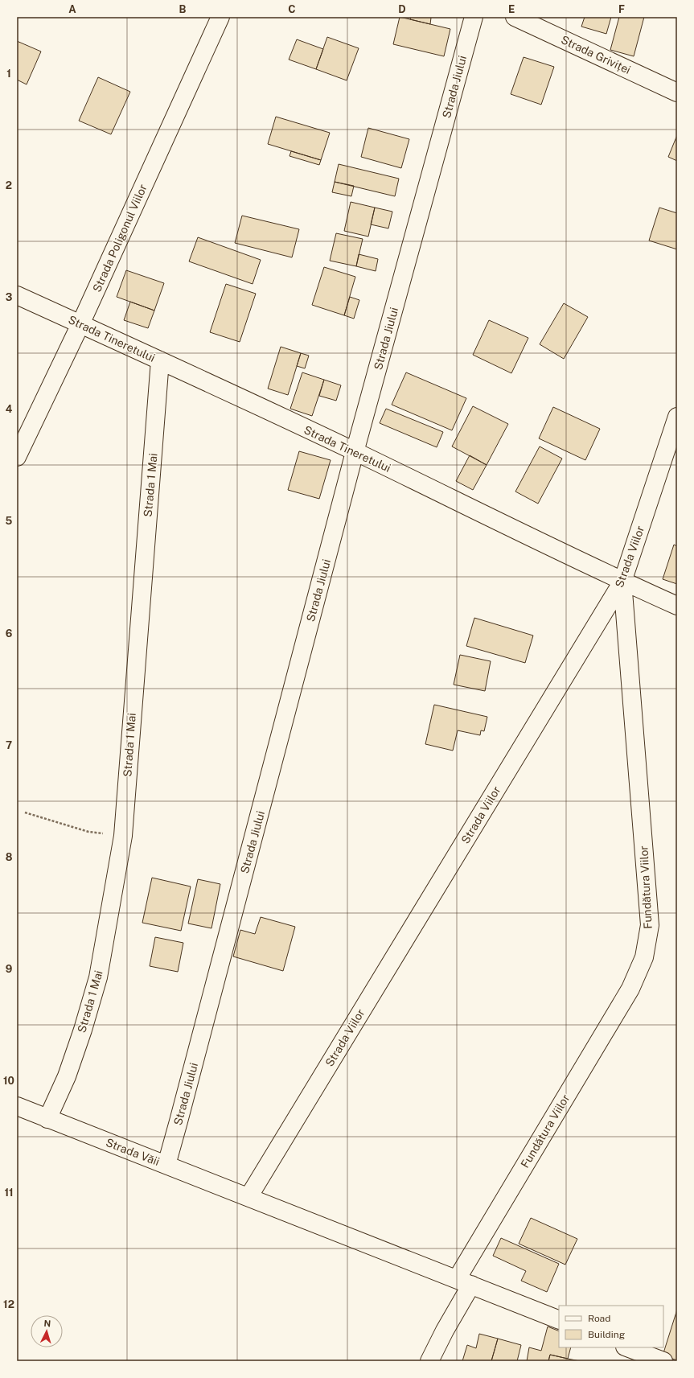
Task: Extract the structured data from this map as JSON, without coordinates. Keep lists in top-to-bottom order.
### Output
{
  "streets": {
    "street": [
      "Strada Griviței",
      "Strada Jiului",
      "Strada Poligonul Viilor",
      "Strada Tineretului",
      "Strada 1 Mai",
      "Strada Viilor",
      "Fundătura Viilor",
      "Strada Văii"
    ]
  },
  "crossings": [
    ["Strada Jiului", "Strada Tineretului"],
    ["Strada Jiului", "Strada Văii"],
    ["Strada Poligonul Viilor", "Strada Tineretului"],
    ["Strada Tineretului", "Strada 1 Mai"],
    ["Strada Tineretului", "Strada Viilor"],
    ["Strada Tineretului", "Fundătura Viilor"],
    ["Strada 1 Mai", "Strada Văii"],
    ["Strada Viilor", "Fundătura Viilor"],
    ["Strada Viilor", "Strada Văii"],
    ["Fundătura Viilor", "Strada Văii"]
  ],
  "legend": ["Road", "Building"],
  "north": "top",
  "grid": {
    "columns": [
      "A",
      "B",
      "C",
      "D",
      "E",
      "F"
    ],
    "rows": [
      "1",
      "2",
      "3",
      "4",
      "5",
      "6",
      "7",
      "8",
      "9",
      "10",
      "11",
      "12"
    ]
  }
}
